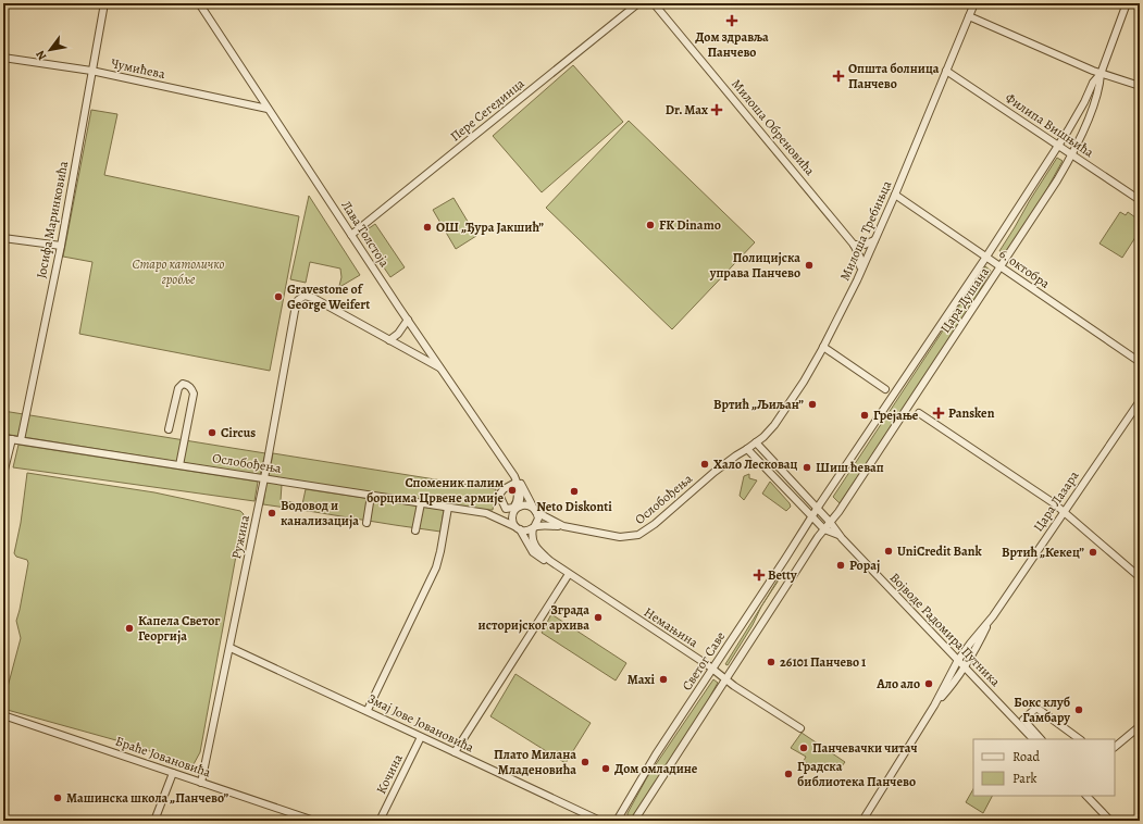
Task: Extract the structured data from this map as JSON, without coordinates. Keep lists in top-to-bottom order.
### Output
{
  "streets": {
    "street": [
      "Чумићева",
      "Пере Сегединца",
      "Филипа Вишњића",
      "Милоша Обреновића",
      "Јосифа Маринковића",
      "Милоша Требињца",
      "Лава Толстоја",
      "6. октобра",
      "Цара Душана",
      "Ослобођења",
      "Цара Лазара",
      "Ружина",
      "Немањина",
      "Војводе Радомира Путника",
      "Светог Саве",
      "Змај Јове Јовановића",
      "Браће Јовановића",
      "Кочина"
    ]
  },
  "crossings": [
    ["Чумићева", "Јосифа Маринковића"],
    ["Чумићева", "Лава Толстоја"],
    ["Пере Сегединца", "Лава Толстоја"],
    ["Филипа Вишњића", "Милоша Требињца"],
    ["Филипа Вишњића", "Цара Душана"],
    ["Милоша Обреновића", "Милоша Требињца"],
    ["Јосифа Маринковића", "Ослобођења"],
    ["Милоша Требињца", "6. октобра"],
    ["Милоша Требињца", "Ослобођења"],
    ["Милоша Требињца", "Војводе Радомира Путника"],
    ["Лава Толстоја", "Ослобођења"],
    ["6. октобра", "Цара Душана"],
    ["Цара Душана", "Војводе Радомира Путника"],
    ["Цара Душана", "Светог Саве"],
    ["Ослобођења", "Ружина"],
    ["Ослобођења", "Војводе Радомира Путника"],
    ["Цара Лазара", "Војводе Радомира Путника"],
    ["Ружина", "Змај Јове Јовановића"],
    ["Ружина", "Браће Јовановића"],
    ["Немањина", "Светог Саве"],
    ["Војводе Радомира Путника", "Светог Саве"],
    ["Змај Јове Јовановића", "Кочина"]
  ],
  "parks": ["Старо католичко гробље"],
  "places": {
    "health": [
      "Дом здравља Панчево",
      "Општа болница Панчево",
      "Dr. Max",
      "Pansken",
      "Betty"
    ],
    "other": [
      "FK Dinamo",
      "ОШ „Ђура Јакшић”",
      "Полицијска управа Панчево",
      "Gravestone of George Weifert",
      "Вртић „Љиљан”",
      "Грејање",
      "Circus",
      "Хало Лесковац",
      "Шиш ћевап",
      "Споменик палим борцима Црвене армије",
      "Neto Diskonti",
      "Водовод и канализација",
      "UniCredit Bank",
      "Вртић „Кекец”",
      "Popaj",
      "Зграда историјског архива",
      "Капела Светог Георгија",
      "26101 Панчево 1",
      "Maxi",
      "Ало ало",
      "Бокс клуб Гамбару",
      "Панчевачки читач",
      "Плато Милана Младеновића",
      "Дом омладине",
      "Градска библиотека Панчево",
      "Машинска школа „Панчево”"
    ]
  },
  "legend": ["Road", "Park"],
  "north": "bottom left"
}
